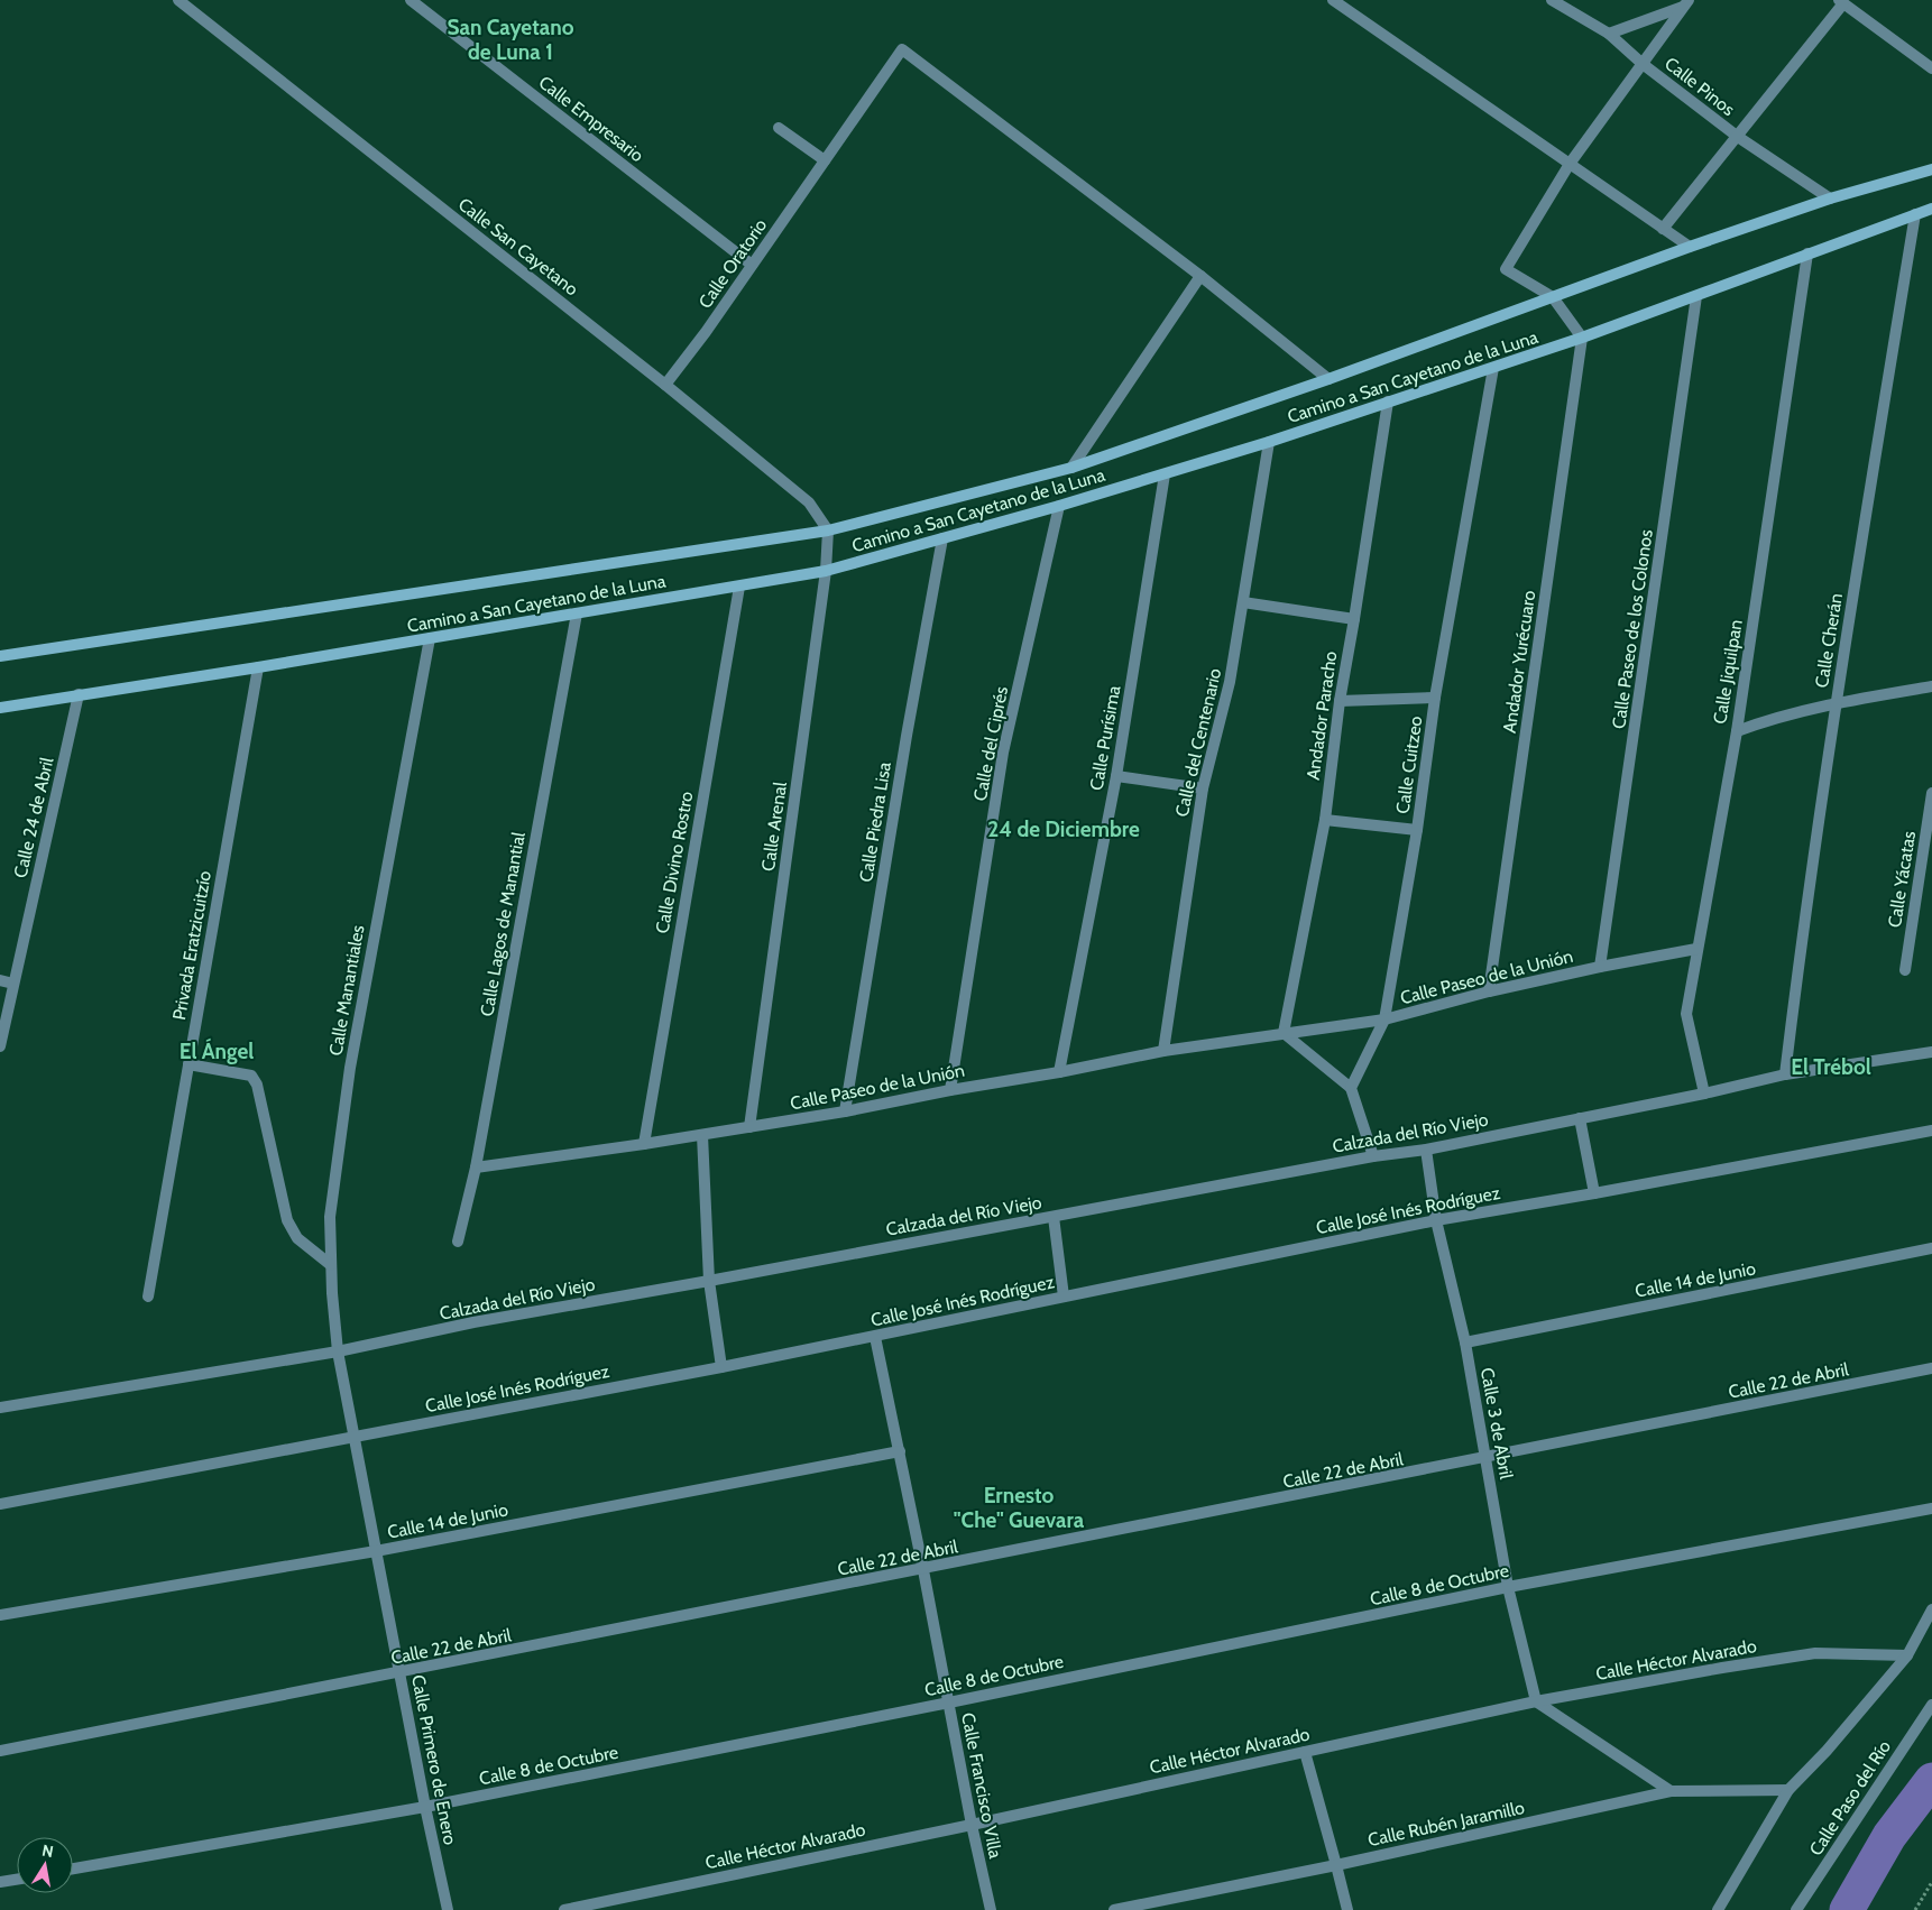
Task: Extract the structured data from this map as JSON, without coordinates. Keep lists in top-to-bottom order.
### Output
{
  "streets": {
    "street": [
      "Calle Pinos",
      "Calle Empresario",
      "Calle San Cayetano",
      "Calle Oratorio",
      "Camino a San Cayetano de la Luna",
      "Calle Paseo de los Colonos",
      "Calle Cherán",
      "Andador Yurécuaro",
      "Calle Jiquilpan",
      "Andador Paracho",
      "Calle Purísima",
      "Calle del Centenario",
      "Calle del Ciprés",
      "Calle Cuitzeo",
      "Calle 24 de Abril",
      "Calle Piedra Lisa",
      "Calle Arenal",
      "Calle Divino Rostro",
      "Calle Yácatas",
      "Calle Lagos de Manantial",
      "Privada Eratzicuitzío",
      "Calle Paseo de la Unión",
      "Calle Manantiales",
      "Calzada del Río Viejo",
      "Calle José Inés Rodríguez",
      "Calle 14 de Junio",
      "Calle 22 de Abril",
      "Calle 3 de Abril",
      "Calle 8 de Octubre",
      "Calle Héctor Alvarado",
      "Calle Primero de Enero",
      "Calle Francisco Villa",
      "Calle Paso del Río",
      "Calle Rubén Jaramillo"
    ]
  },
  "crossings": [
    ["Calle Pinos", "Camino a San Cayetano de la Luna"],
    ["Calle Empresario", "Calle Oratorio"],
    ["Calle San Cayetano", "Calle Oratorio"],
    ["Calle San Cayetano", "Camino a San Cayetano de la Luna"],
    ["Calle San Cayetano", "Calle Arenal"],
    ["Camino a San Cayetano de la Luna", "Calle Paseo de los Colonos"],
    ["Camino a San Cayetano de la Luna", "Calle Cherán"],
    ["Camino a San Cayetano de la Luna", "Andador Yurécuaro"],
    ["Camino a San Cayetano de la Luna", "Calle Jiquilpan"],
    ["Camino a San Cayetano de la Luna", "Andador Paracho"],
    ["Camino a San Cayetano de la Luna", "Calle Purísima"],
    ["Camino a San Cayetano de la Luna", "Calle del Centenario"],
    ["Camino a San Cayetano de la Luna", "Calle del Ciprés"],
    ["Camino a San Cayetano de la Luna", "Calle Cuitzeo"],
    ["Camino a San Cayetano de la Luna", "Calle 24 de Abril"],
    ["Camino a San Cayetano de la Luna", "Calle Piedra Lisa"],
    ["Camino a San Cayetano de la Luna", "Calle Arenal"],
    ["Camino a San Cayetano de la Luna", "Calle Divino Rostro"],
    ["Camino a San Cayetano de la Luna", "Calle Lagos de Manantial"],
    ["Camino a San Cayetano de la Luna", "Privada Eratzicuitzío"],
    ["Camino a San Cayetano de la Luna", "Calle Manantiales"],
    ["Calle Paseo de los Colonos", "Calle Paseo de la Unión"],
    ["Calle Cherán", "Calzada del Río Viejo"],
    ["Andador Yurécuaro", "Calle Paseo de la Unión"],
    ["Calle Jiquilpan", "Calle Paseo de la Unión"],
    ["Calle Jiquilpan", "Calzada del Río Viejo"],
    ["Andador Paracho", "Calle Paseo de la Unión"],
    ["Calle Purísima", "Calle Paseo de la Unión"],
    ["Calle del Centenario", "Calle Paseo de la Unión"],
    ["Calle del Ciprés", "Calle Paseo de la Unión"],
    ["Calle Cuitzeo", "Calle Paseo de la Unión"],
    ["Calle Piedra Lisa", "Calle Paseo de la Unión"],
    ["Calle Arenal", "Calle Paseo de la Unión"],
    ["Calle Divino Rostro", "Calle Paseo de la Unión"],
    ["Calle Lagos de Manantial", "Calle Paseo de la Unión"],
    ["Calle Manantiales", "Calzada del Río Viejo"],
    ["Calle Manantiales", "Calle Primero de Enero"],
    ["Calzada del Río Viejo", "Calle 3 de Abril"],
    ["Calzada del Río Viejo", "Calle Primero de Enero"],
    ["Calle José Inés Rodríguez", "Calle 3 de Abril"],
    ["Calle José Inés Rodríguez", "Calle Primero de Enero"],
    ["Calle José Inés Rodríguez", "Calle Francisco Villa"],
    ["Calle 14 de Junio", "Calle 3 de Abril"],
    ["Calle 14 de Junio", "Calle Primero de Enero"],
    ["Calle 14 de Junio", "Calle Francisco Villa"],
    ["Calle 22 de Abril", "Calle 3 de Abril"],
    ["Calle 22 de Abril", "Calle Primero de Enero"],
    ["Calle 22 de Abril", "Calle Francisco Villa"],
    ["Calle 3 de Abril", "Calle 8 de Octubre"],
    ["Calle 3 de Abril", "Calle Héctor Alvarado"],
    ["Calle 8 de Octubre", "Calle Primero de Enero"],
    ["Calle 8 de Octubre", "Calle Francisco Villa"],
    ["Calle Héctor Alvarado", "Calle Francisco Villa"]
  ],
  "districts": [
    "San Cayetano de Luna 1",
    "24 de Diciembre",
    "El Ángel",
    "El Trébol",
    "Ernesto \"Che\" Guevara"
  ],
  "north": "top"
}
